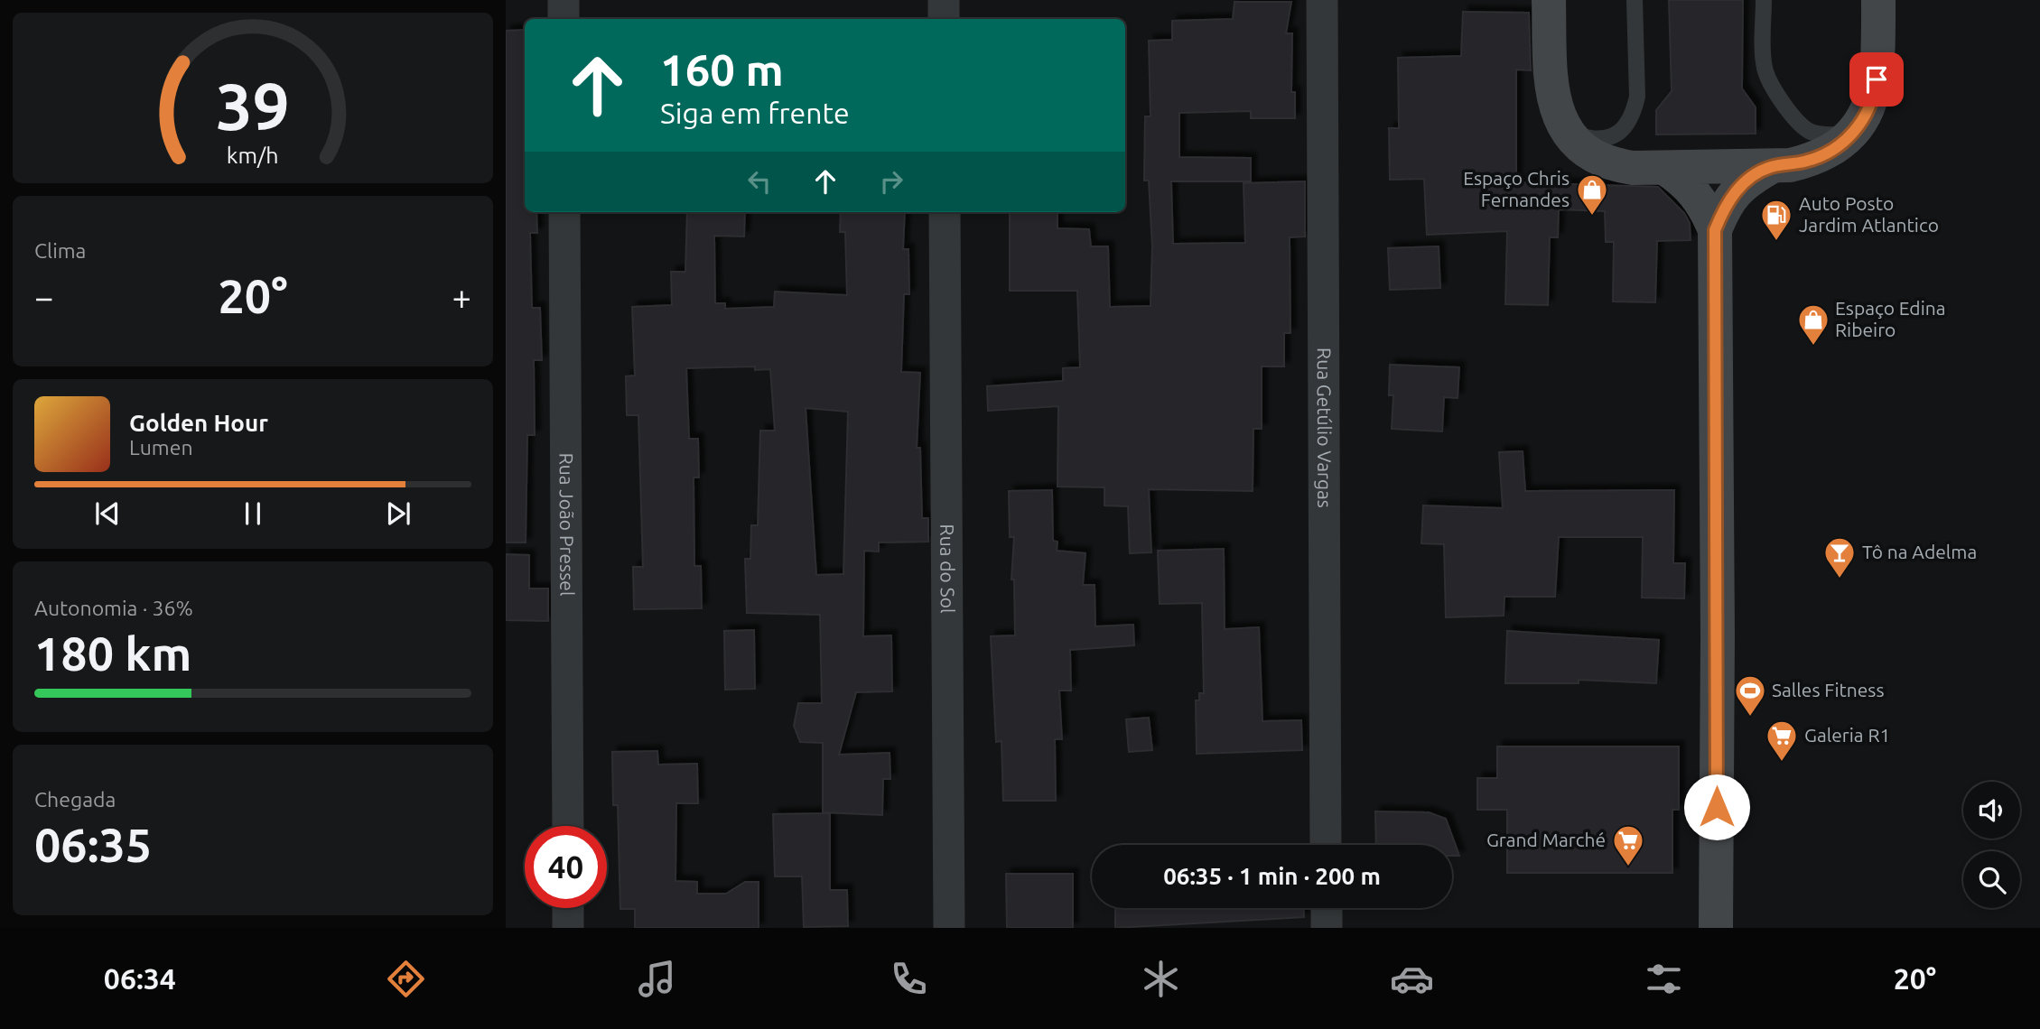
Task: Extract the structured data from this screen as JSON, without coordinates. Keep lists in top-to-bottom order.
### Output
{
  "streets": {
    "street": ["Rua Getúlio Vargas", "Rua João Pressel", "Rua do Sol"]
  },
  "places": {
    "shop": ["Espaço Chris Fernandes", "Espaço Edina Ribeiro"],
    "fuel station": ["Auto Posto Jardim Atlantico"],
    "bar": ["Tô na Adelma"],
    "sports": ["Salles Fitness"],
    "supermarket": ["Galeria R1", "Grand Marché"]
  },
  "page": {
    "turn": ["160 m", "Siga em frente"],
    "tile": [
      "Clima",
      ["Autonomia · 36%", "180 km"],
      ["Chegada", "06:35"]
    ],
    "heat": ["−", "20°", "+"],
    "song": ["Golden Hour", "Lumen"],
    "limit": "40",
    "trip": "06:35 · 1 min · 200 m",
    "tabs": ["06:34", "20°"],
    "gauge": ["39", "km/h"]
  }
}
